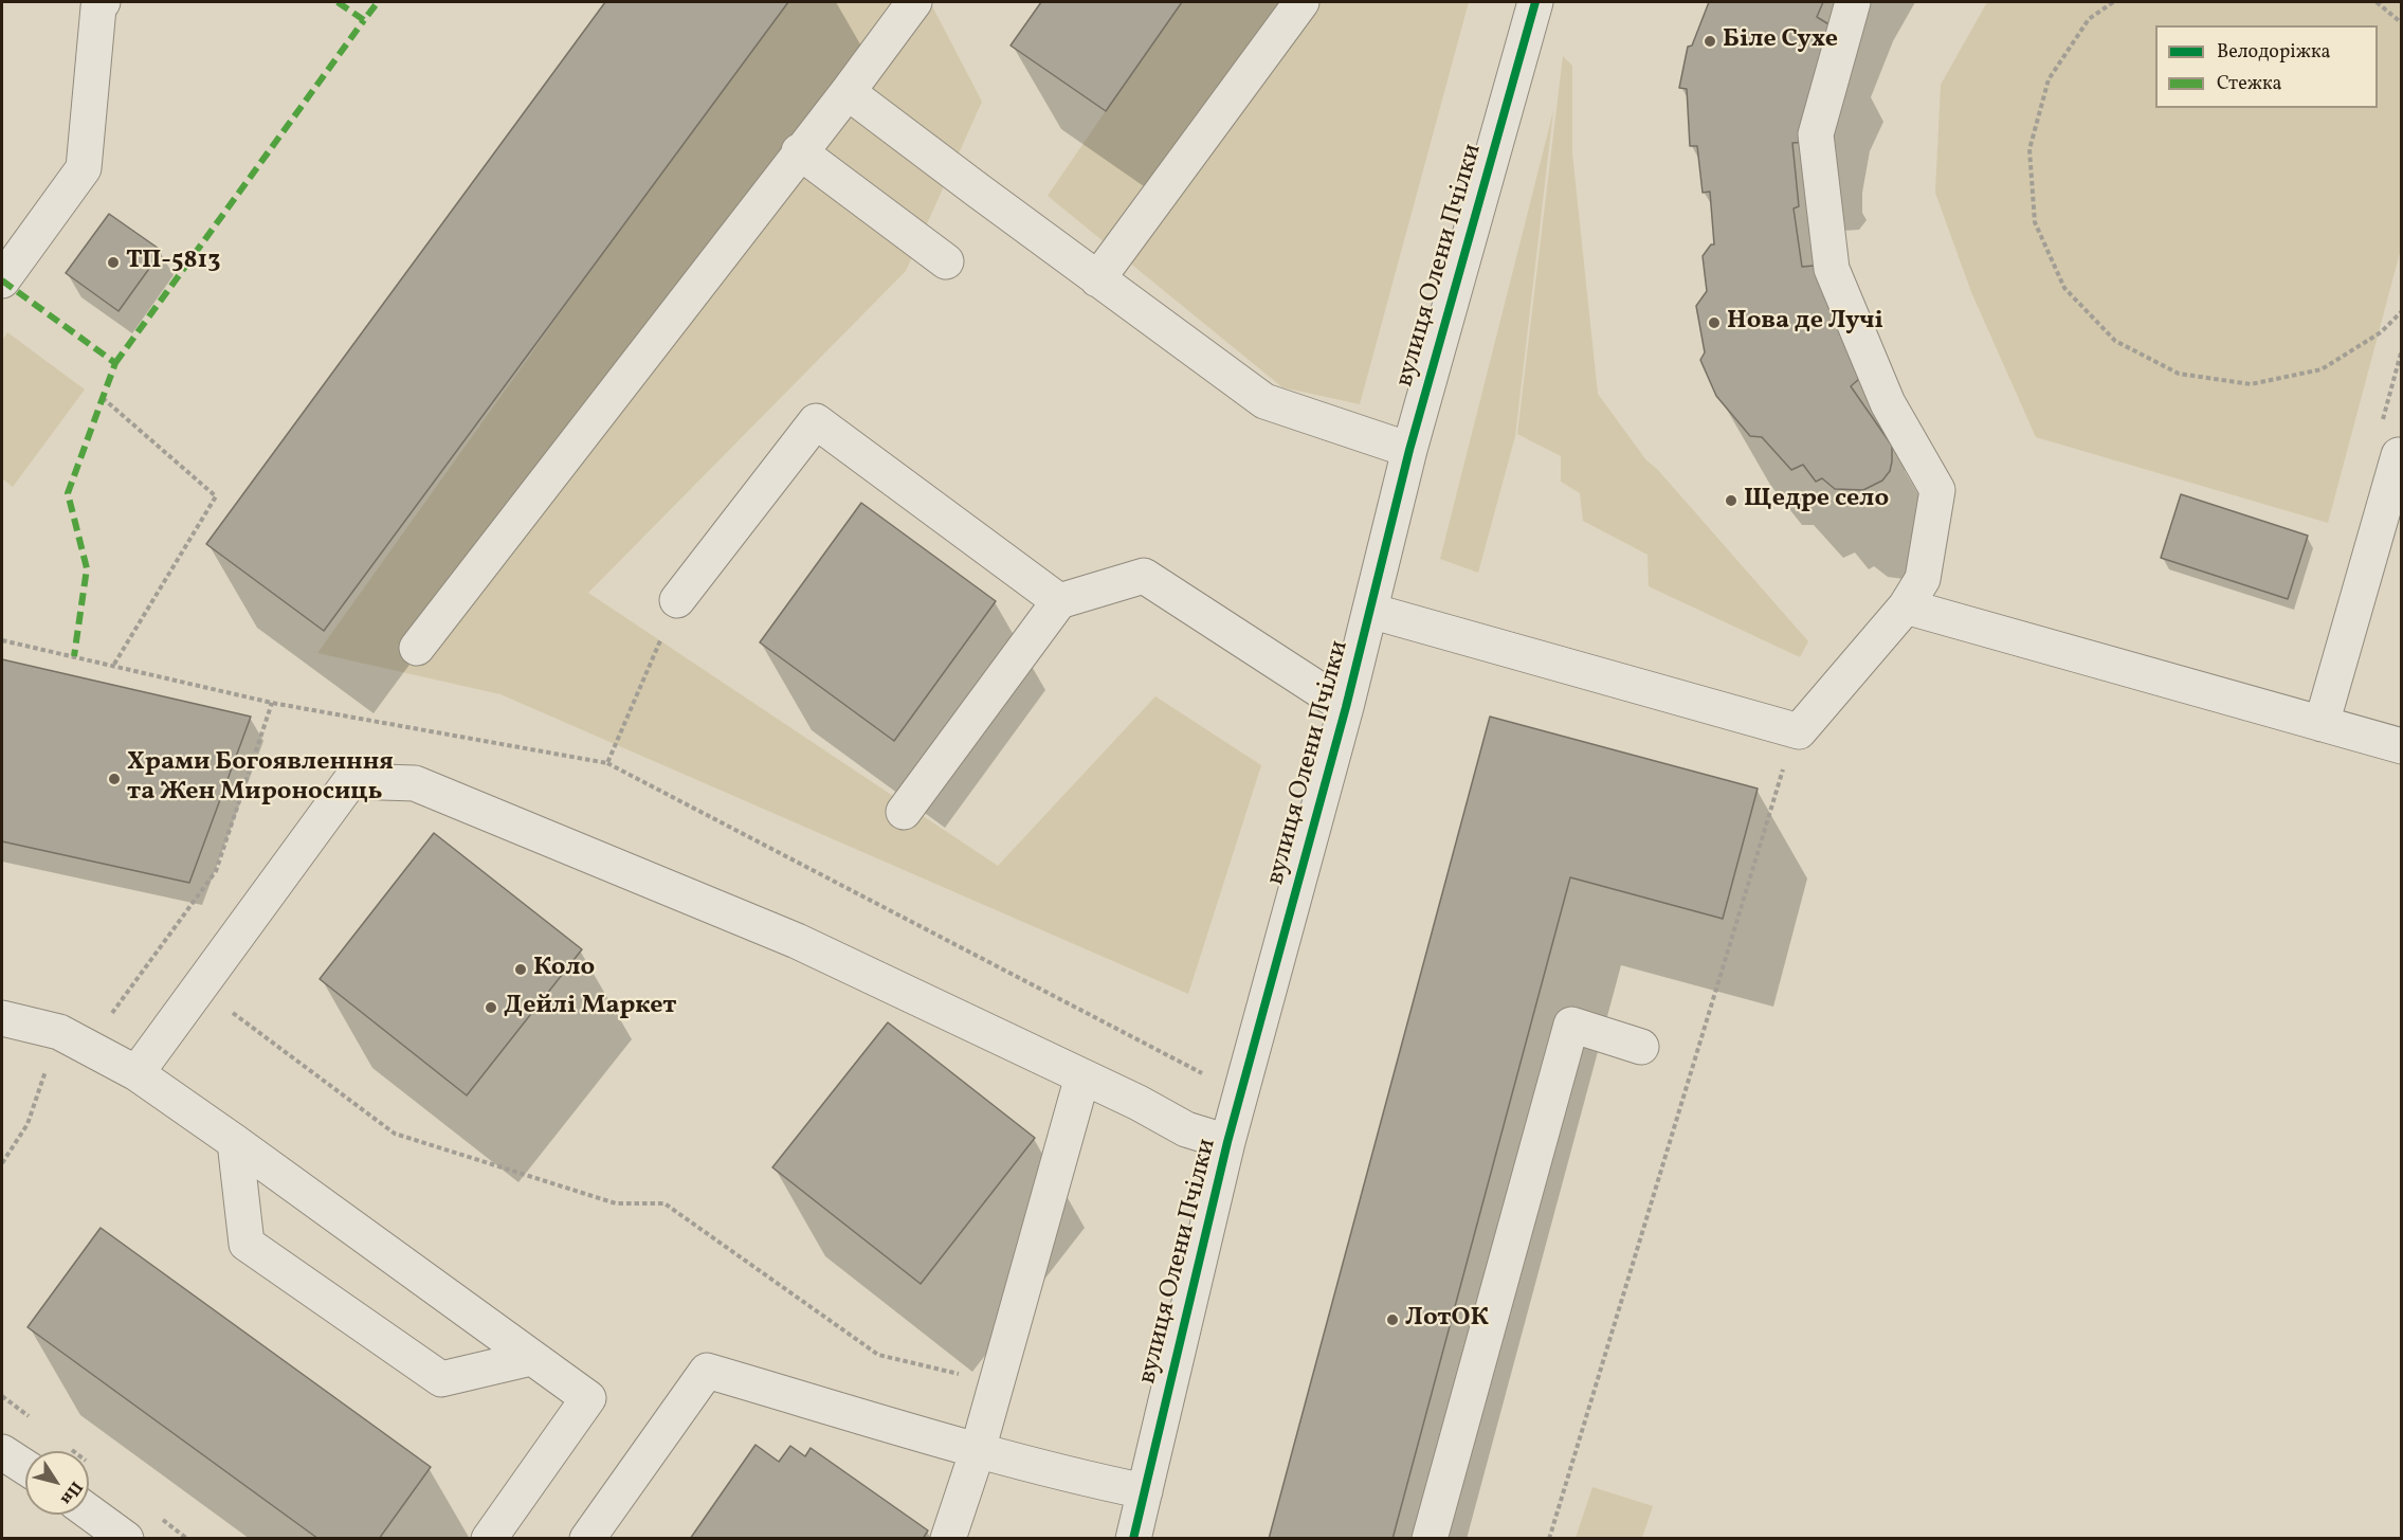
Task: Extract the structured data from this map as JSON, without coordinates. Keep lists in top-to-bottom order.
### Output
{
  "streets": {
    "street": ["вулиця Олени Пчілки"]
  },
  "places": [
    "Біле Сухе",
    "ТП-5813",
    "Нова де Лучі",
    "Щедре село",
    "Храми Богоявленння та Жен Мироносиць",
    "Коло",
    "Дейлі Маркет",
    "ЛотОК"
  ],
  "legend": ["Велодоріжка", "Стежка"],
  "north": "bottom right"
}
